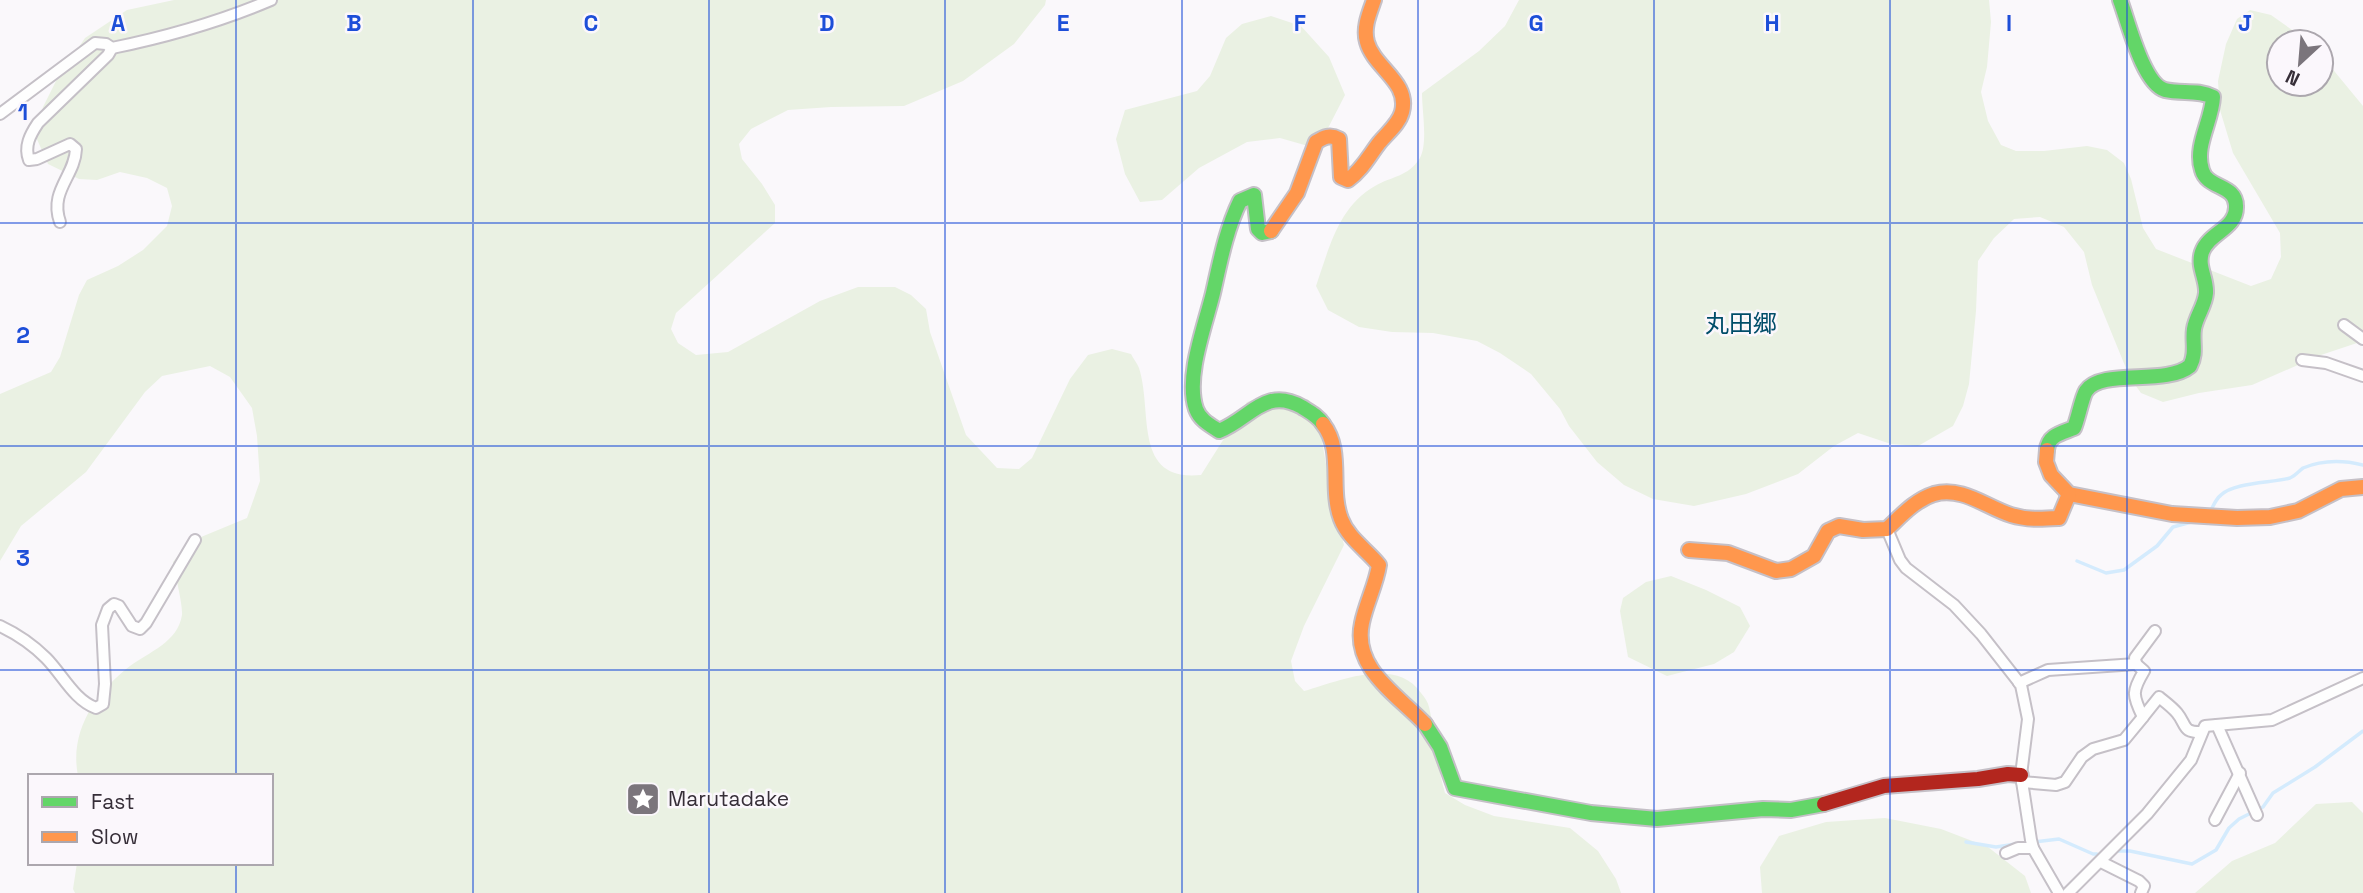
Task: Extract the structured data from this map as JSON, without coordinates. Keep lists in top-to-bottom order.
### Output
{
  "districts": ["丸田郷"],
  "places": {
    "place": ["Marutadake"]
  },
  "legend": ["Fast", "Slow"],
  "north": "bottom left",
  "grid": {
    "columns": [
      "A",
      "B",
      "C",
      "D",
      "E",
      "F",
      "G",
      "H",
      "I",
      "J"
    ],
    "rows": ["1", "2", "3"]
  }
}
